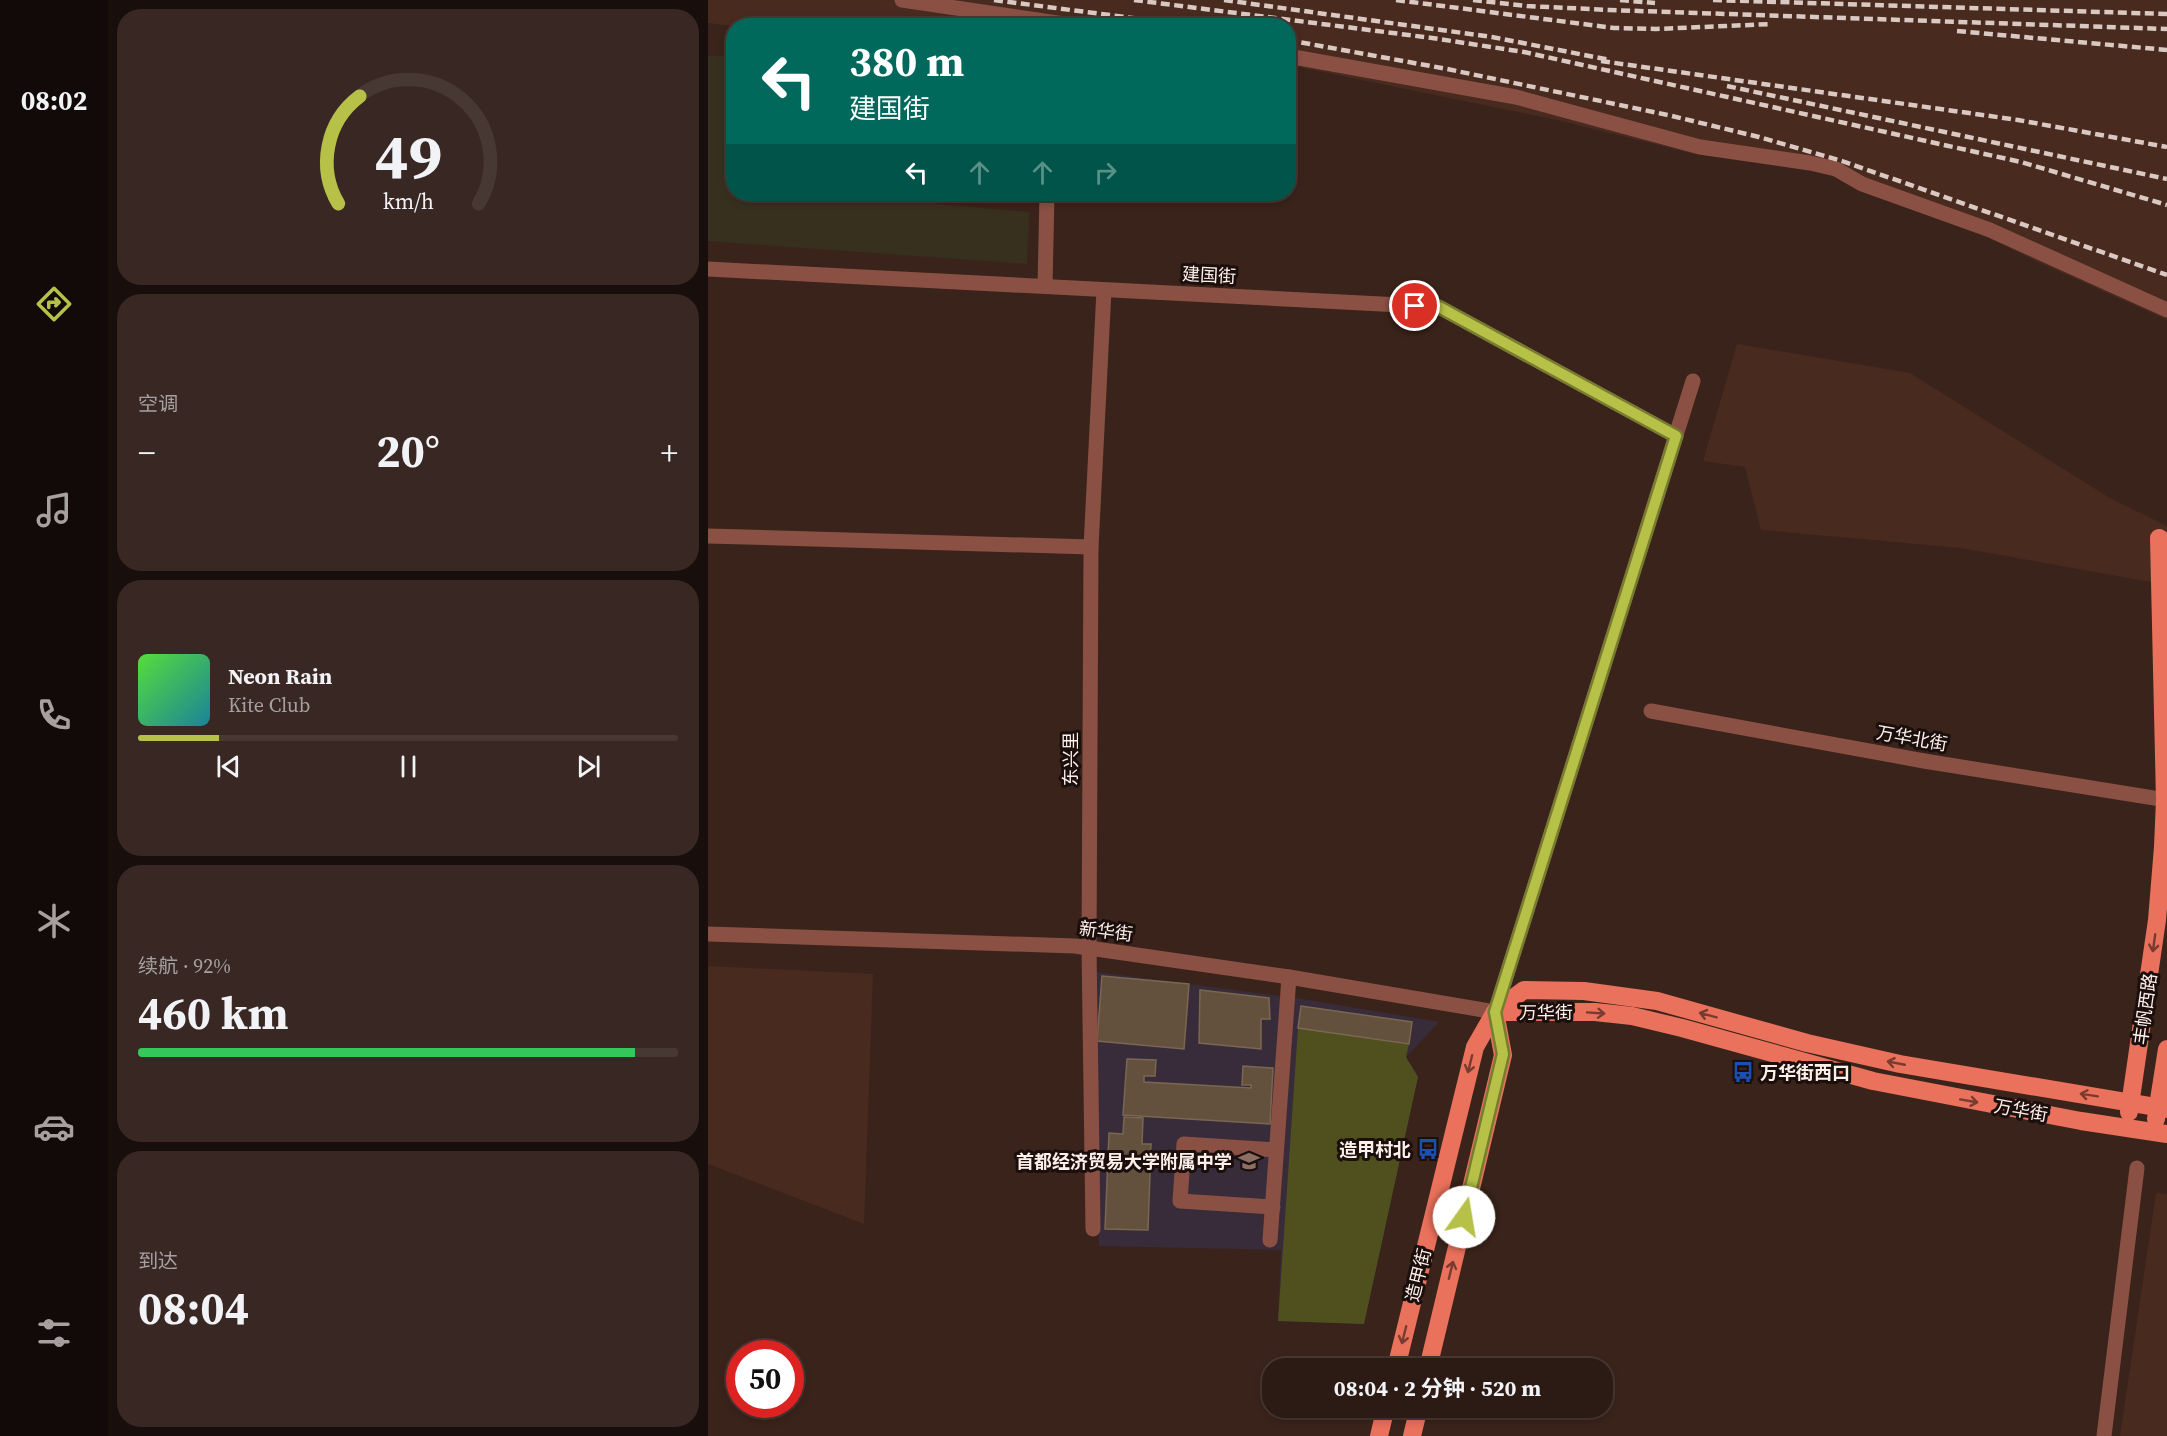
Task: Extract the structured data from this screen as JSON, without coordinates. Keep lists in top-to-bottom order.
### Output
{
  "streets": {
    "main road": ["丰帆西路", "万华街", "造甲街"],
    "street": [
      "建国街",
      "万华北街",
      "东兴里",
      "新华街"
    ]
  },
  "crossings": [
    ["建国街", "东兴里"],
    ["建国街", "造甲街"],
    ["万华北街", "丰帆西路"],
    ["东兴里", "新华街"],
    ["新华街", "万华街"],
    ["新华街", "造甲街"],
    ["丰帆西路", "万华街"],
    ["万华街", "造甲街"]
  ],
  "one_way": ["丰帆西路"],
  "places": {
    "bus stop": ["万华街西口", "造甲村北"],
    "school or university": ["首都经济贸易大学附属中学"]
  },
  "page": {
    "tabs": "08:02",
    "turn": ["380 m", "建国街"],
    "tile": [
      "空调",
      ["续航 · 92%", "460 km"],
      ["到达", "08:04"]
    ],
    "heat": ["−", "20°", "+"],
    "song": ["Neon Rain", "Kite Club"],
    "limit": "50",
    "trip": "08:04 · 2 分钟 · 520 m",
    "gauge": ["49", "km/h"]
  }
}
